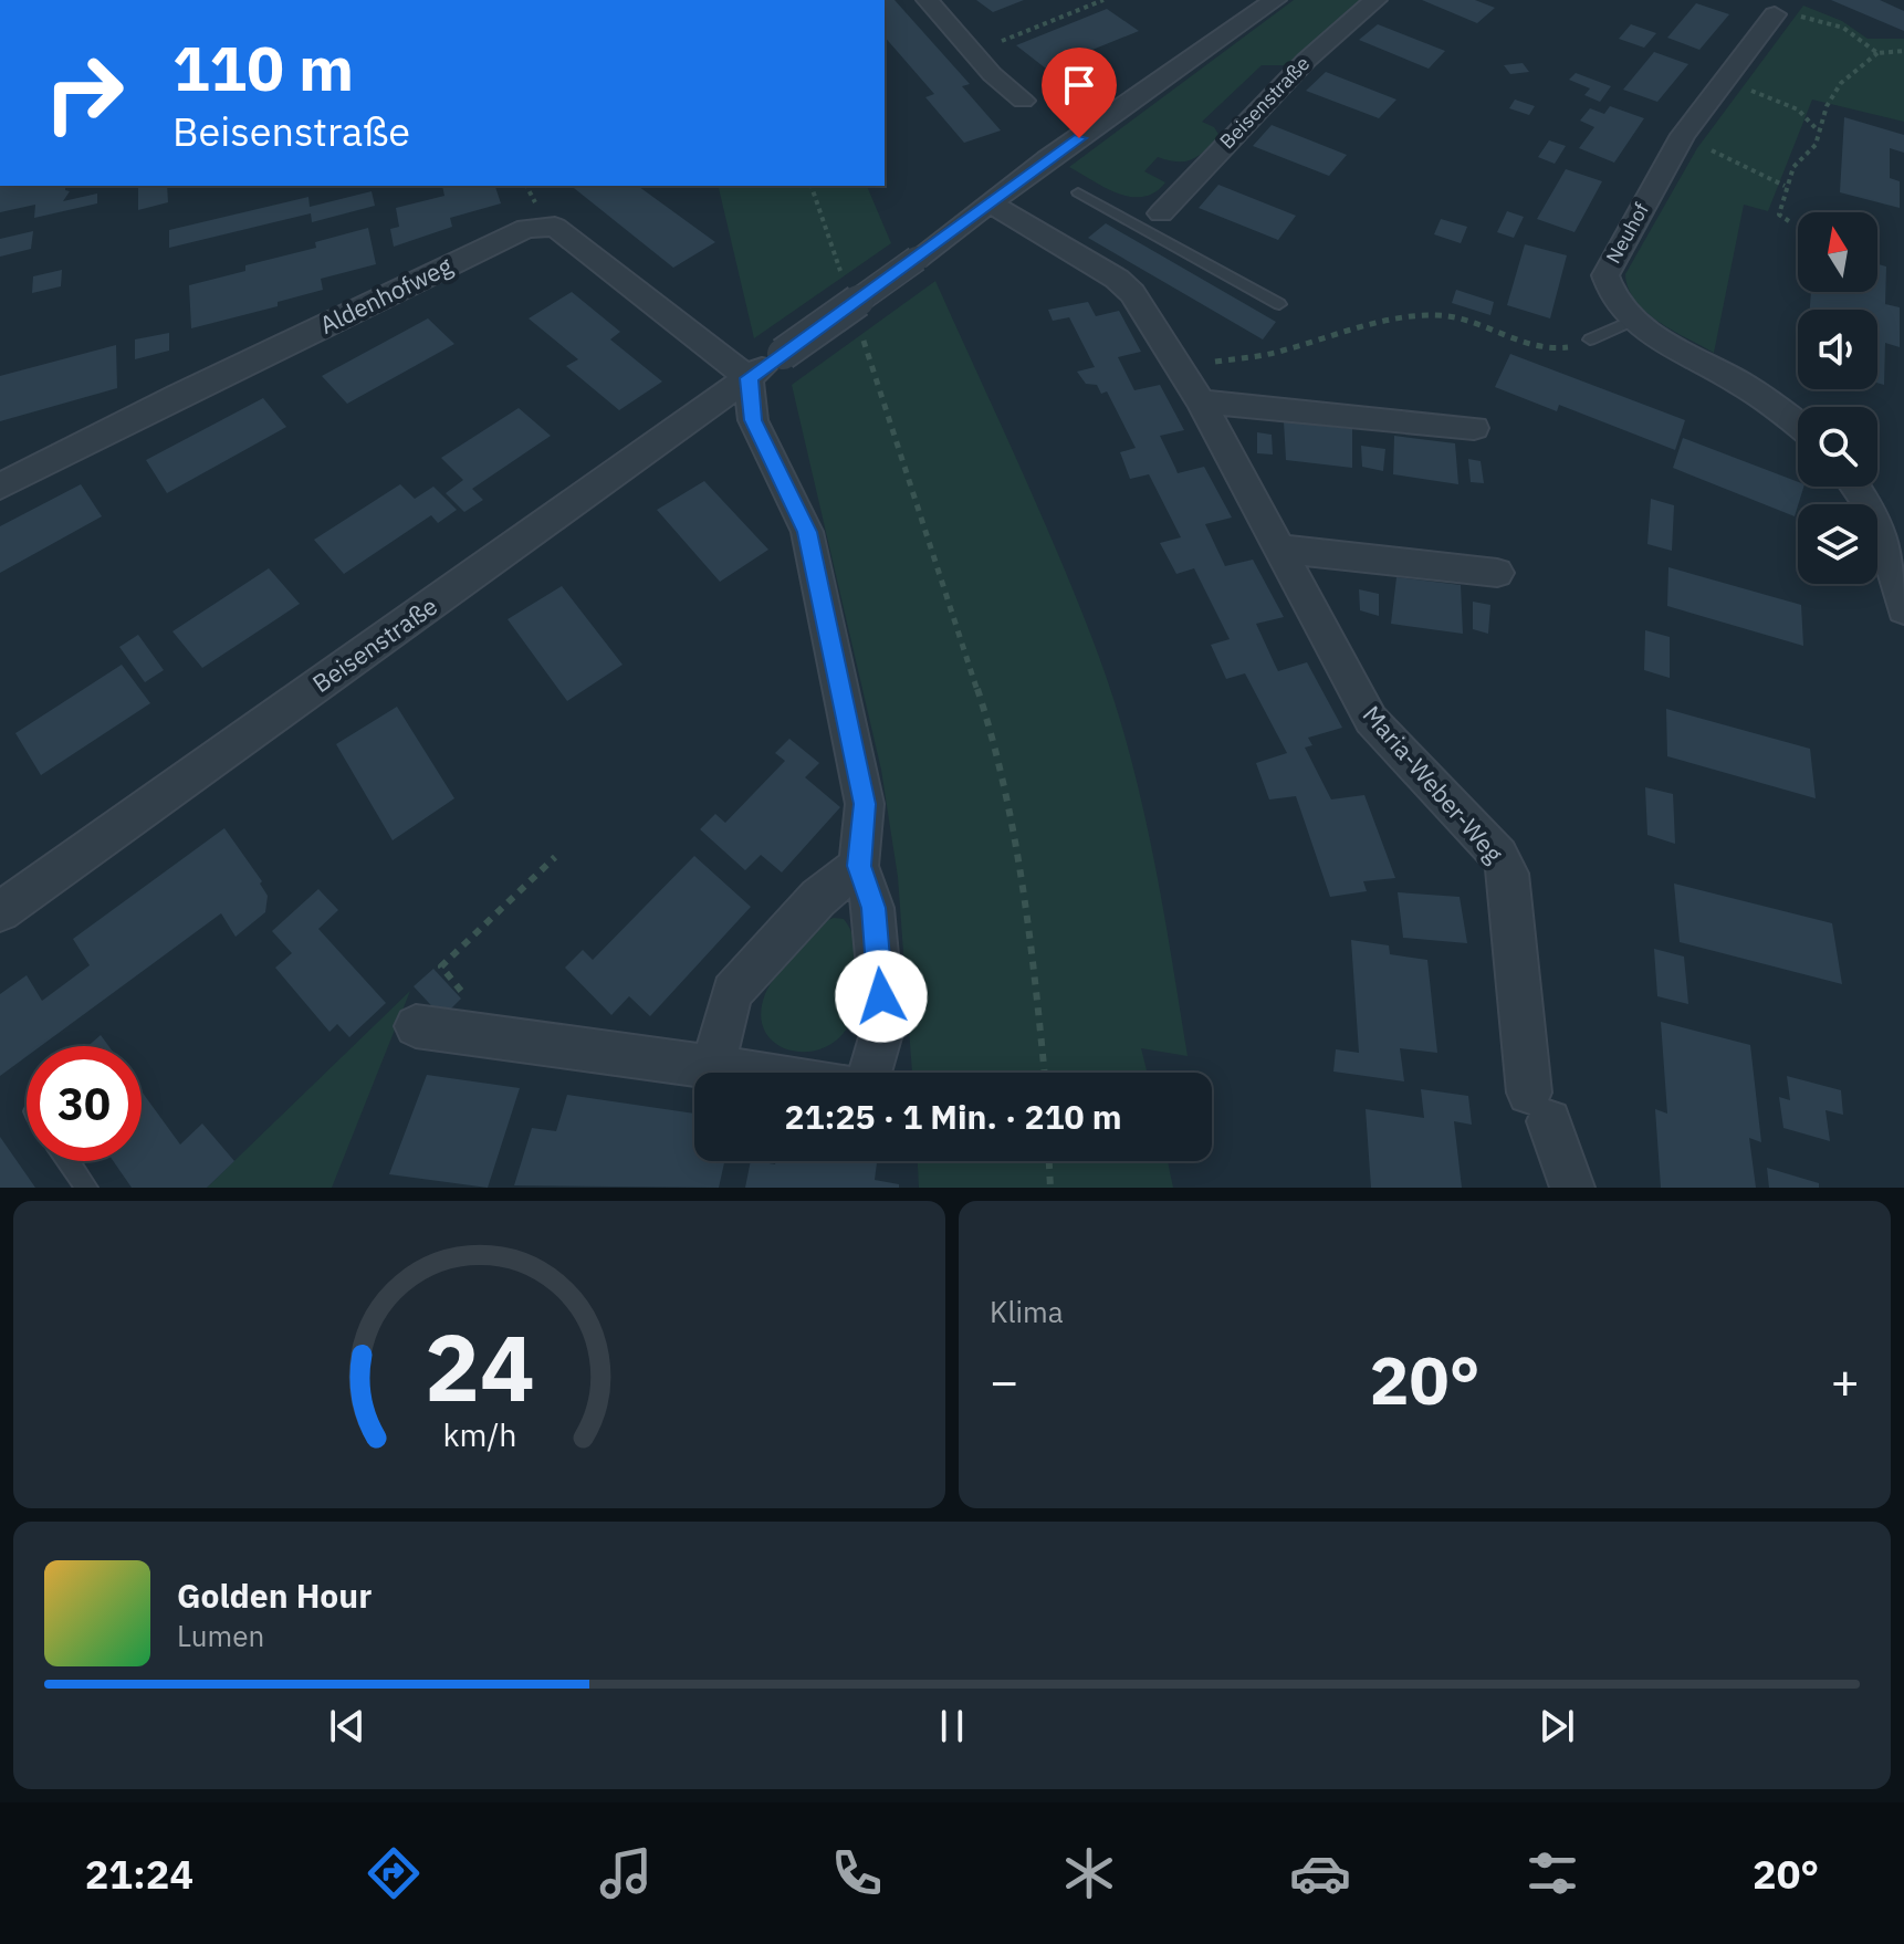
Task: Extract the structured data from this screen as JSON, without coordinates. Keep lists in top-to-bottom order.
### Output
{
  "streets": {
    "street": [
      "Beisenstraße",
      "Neuhof",
      "Aldenhofweg",
      "Maria-Weber-Weg"
    ]
  },
  "crossings": [
    ["Beisenstraße", "Aldenhofweg"],
    ["Beisenstraße", "Maria-Weber-Weg"]
  ],
  "north": "top",
  "page": {
    "turn": ["110 m", "Beisenstraße"],
    "limit": "30",
    "trip": "21:25 · 1 Min. · 210 m",
    "tile": "Klima",
    "heat": ["−", "20°", "+"],
    "song": ["Golden Hour", "Lumen"],
    "tabs": ["21:24", "20°"],
    "gauge": ["24", "km/h"]
  }
}
